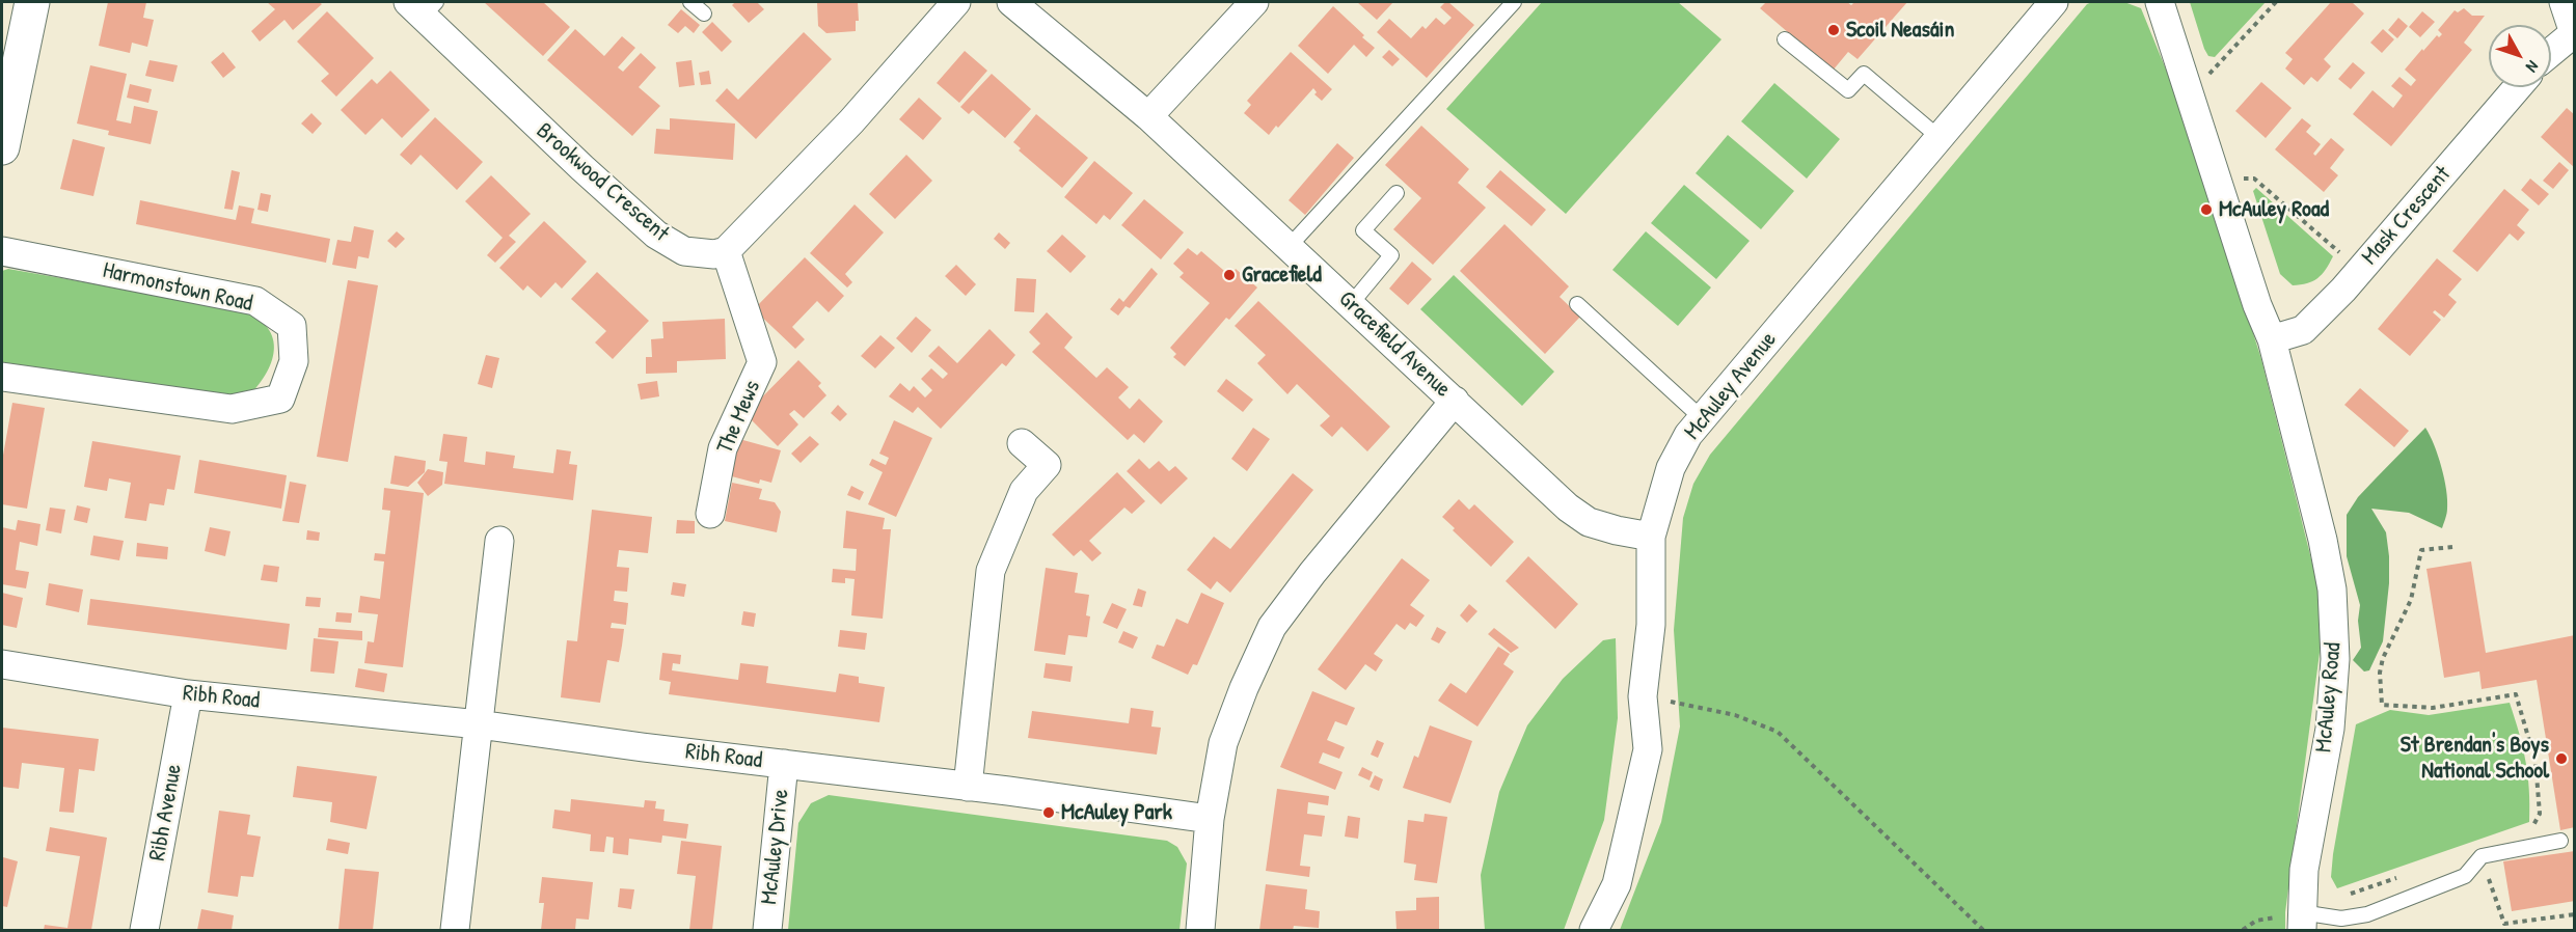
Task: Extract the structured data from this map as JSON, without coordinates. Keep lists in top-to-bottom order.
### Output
{
  "streets": {
    "street": [
      "Brookwood Crescent",
      "Mask Crescent",
      "Harmonstown Road",
      "Gracefield Avenue",
      "McAuley Avenue",
      "The Mews",
      "Ribh Road",
      "McAuley Road",
      "Ribh Avenue",
      "McAuley Drive"
    ]
  },
  "crossings": [
    ["Brookwood Crescent", "The Mews"],
    ["Mask Crescent", "McAuley Road"],
    ["Gracefield Avenue", "McAuley Avenue"],
    ["Ribh Road", "Ribh Avenue"],
    ["Ribh Road", "McAuley Drive"]
  ],
  "places": [
    "Scoil Neasáin",
    "McAuley Road",
    "Gracefield",
    "St Brendan's Boys National School",
    "McAuley Park"
  ],
  "north": "bottom right"
}
